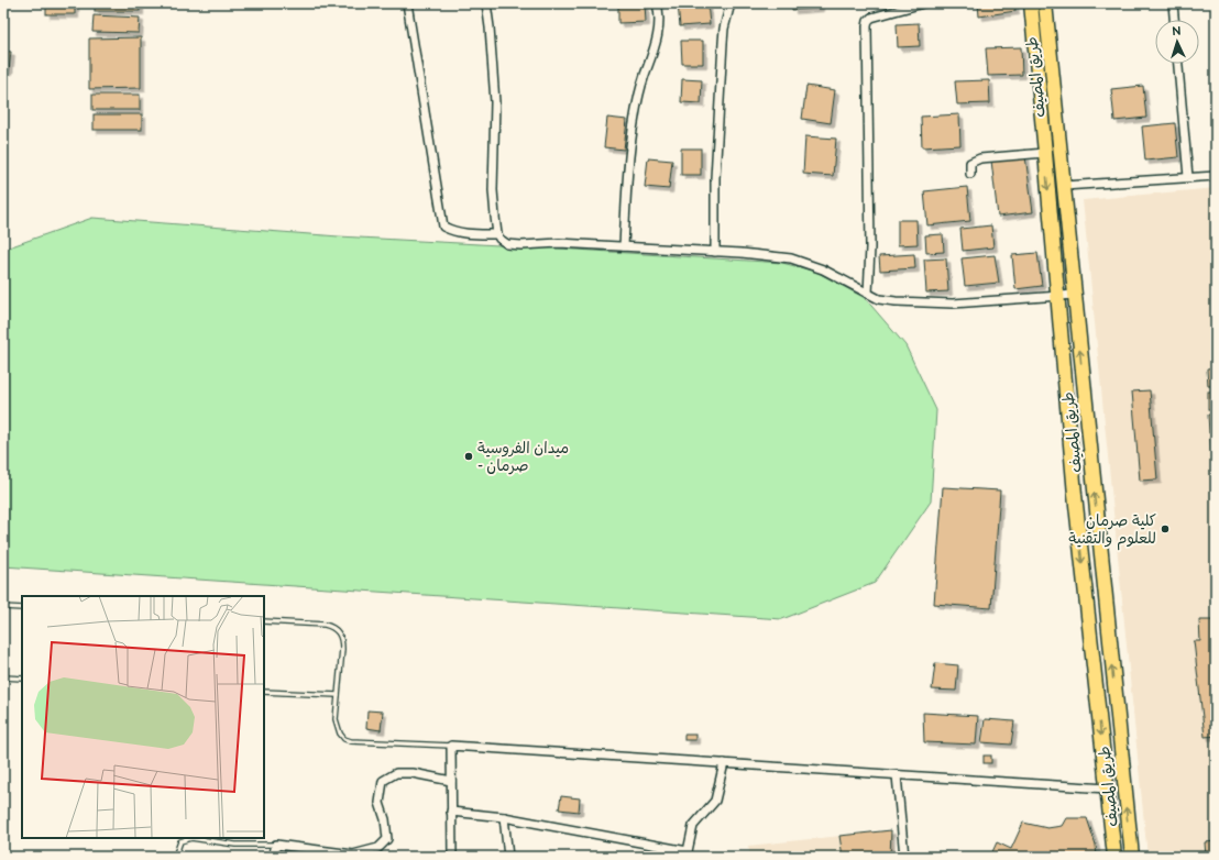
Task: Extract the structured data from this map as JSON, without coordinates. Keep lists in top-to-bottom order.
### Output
{
  "streets": {
    "main road": ["طريق المصيف"]
  },
  "places": ["ميدان الفروسية - صرمان", "كلية صرمان للعلوم والتقنية"],
  "north": "top"
}
